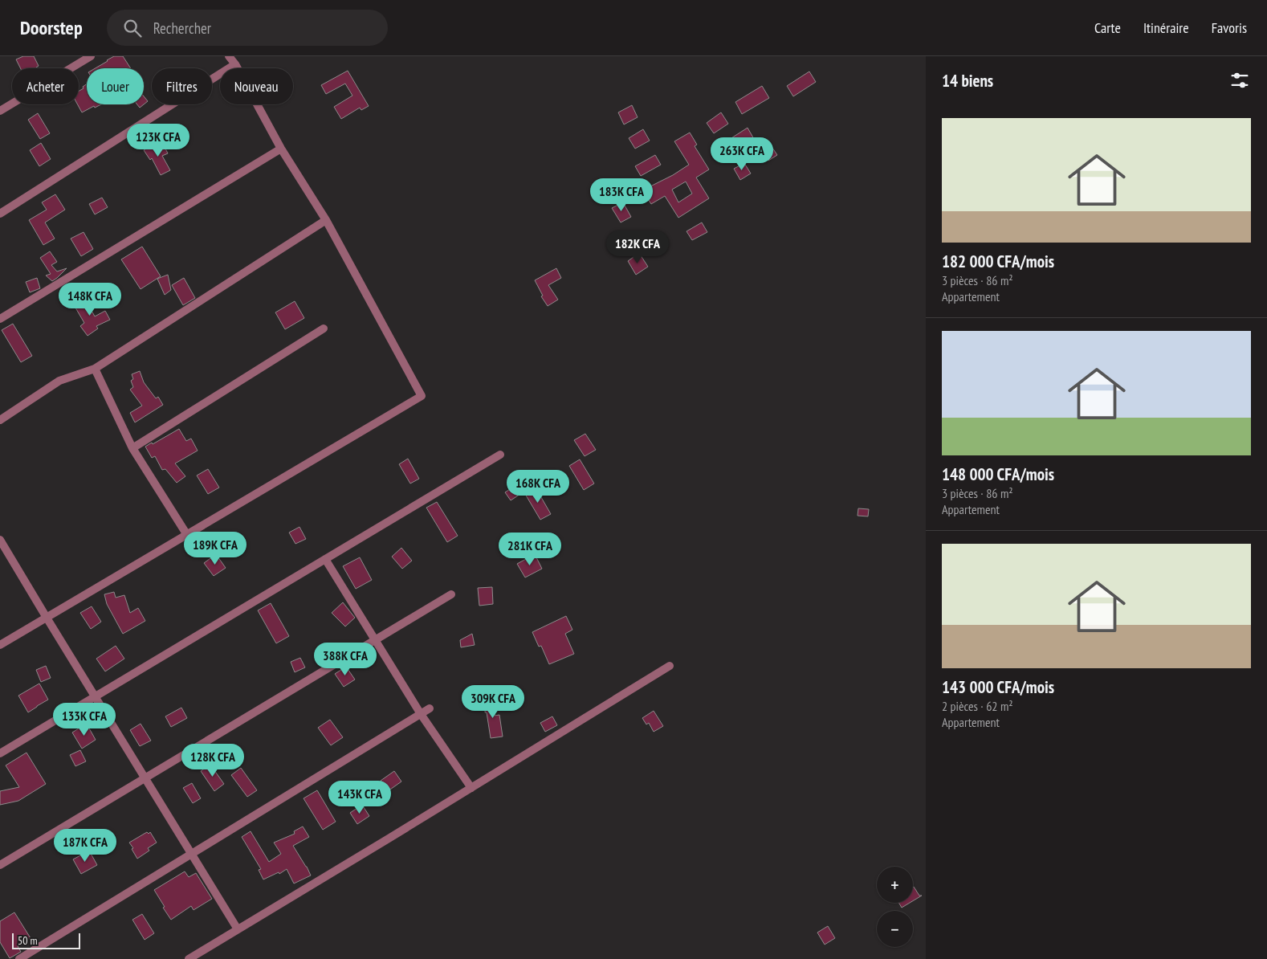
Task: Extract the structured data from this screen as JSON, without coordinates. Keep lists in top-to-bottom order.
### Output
{
  "scale_bar": "50 m",
  "page": {
    "header": "Doorstep",
    "search": "Rechercher",
    "nav": ["Carte", "Itinéraire", "Favoris"],
    "heading": "14 biens",
    "chip": [
      "Acheter",
      "Louer",
      "Filtres",
      "Nouveau"
    ],
    "list": [
      {
        "name": "182 000 CFA/mois",
        "note": "3 pièces · 86 m² · Appartement"
      },
      {
        "name": "148 000 CFA/mois",
        "note": "3 pièces · 86 m² · Appartement"
      },
      {
        "name": "143 000 CFA/mois",
        "note": "2 pièces · 62 m² · Appartement"
      }
    ],
    "price": [
      "123K CFA",
      "263K CFA",
      "183K CFA",
      "182K CFA",
      "148K CFA",
      "168K CFA",
      "189K CFA",
      "281K CFA",
      "388K CFA",
      "309K CFA",
      "133K CFA",
      "128K CFA",
      "143K CFA",
      "187K CFA"
    ],
    "map_buttons": ["+", "−"],
    "scale": "50 m"
  }
}
